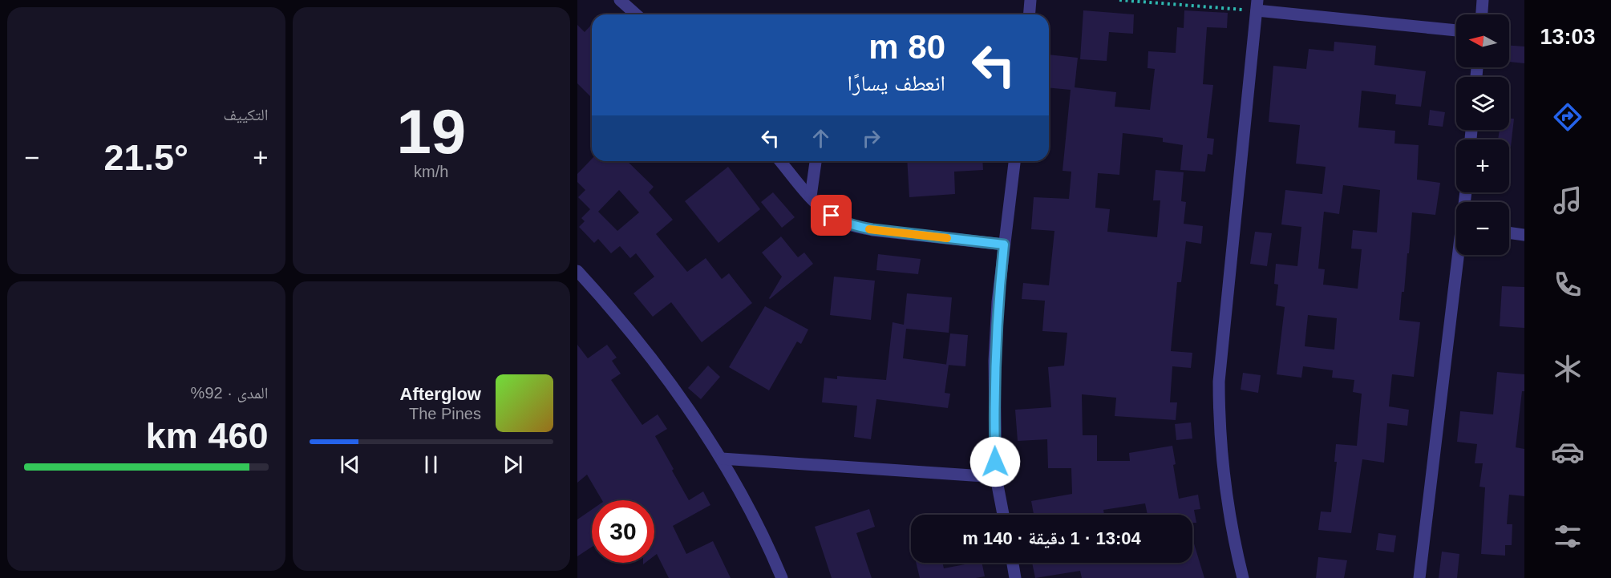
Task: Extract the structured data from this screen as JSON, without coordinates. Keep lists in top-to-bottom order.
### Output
{
  "north": "left",
  "page": {
    "tabs": "13:03",
    "tile": [
      ["19", "km/h"],
      "التكييف",
      ["المدى · 92%", "460 km"]
    ],
    "map_buttons": ["+", "−"],
    "turn": ["80 m", "انعطف يسارًا"],
    "heat": ["−", "21.5°", "+"],
    "song": ["Afterglow", "The Pines"],
    "limit": "30",
    "trip": "13:04 · 1 دقيقة · 140 m"
  }
}
